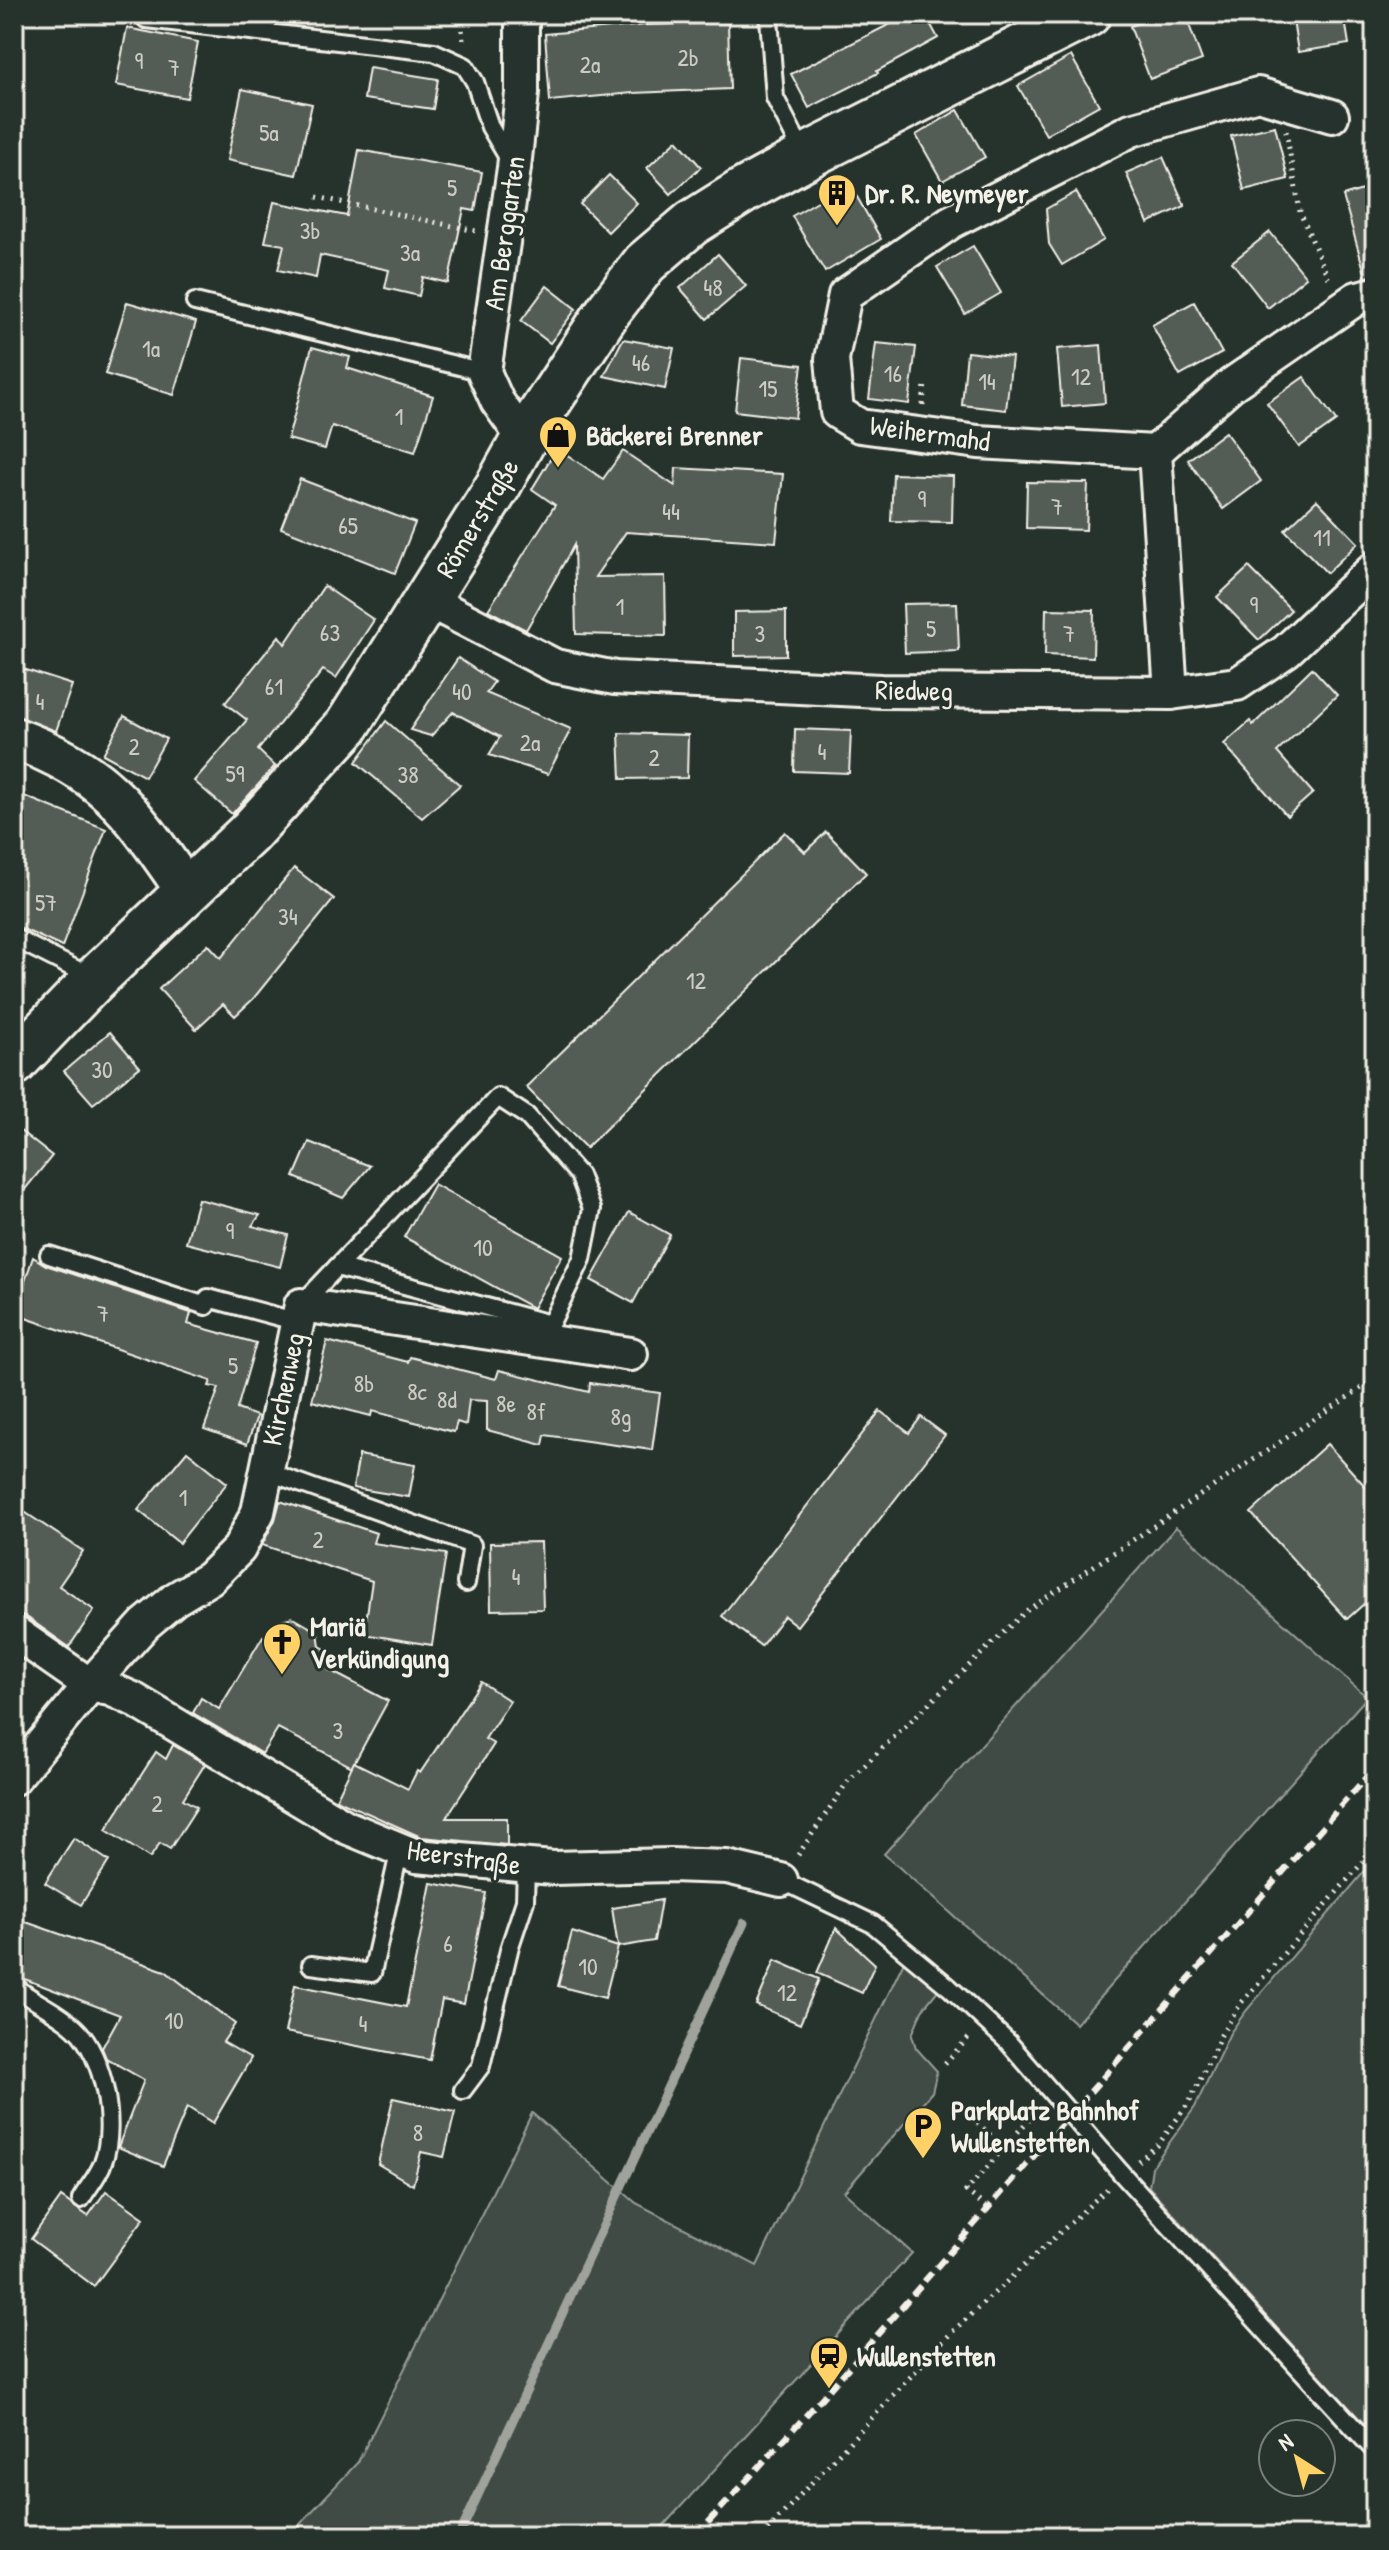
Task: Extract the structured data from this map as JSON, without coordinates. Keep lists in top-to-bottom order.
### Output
{
  "streets": {
    "main road": ["Römerstraße"],
    "street": [
      "Am Berggarten",
      "Weihermahd",
      "Riedweg",
      "Kirchenweg",
      "Heerstraße"
    ]
  },
  "crossings": [
    ["Römerstraße", "Riedweg"],
    ["Kirchenweg", "Heerstraße"]
  ],
  "places": {
    "building": ["Dr. R. Neymeyer"],
    "shop": ["Bäckerei Brenner"],
    "church": ["Mariä Verkündigung"],
    "parking": ["Parkplatz Bahnhof Wullenstetten"],
    "station": ["Wullenstetten"]
  },
  "house_numbers": [
    "2b",
    "9",
    "2a",
    "7",
    "5a",
    "5",
    "3b",
    "3a",
    "48",
    "1a",
    "46",
    "16",
    "12",
    "14",
    "15",
    "1",
    "9",
    "7",
    "44",
    "65",
    "11",
    "9",
    "1",
    "5",
    "63",
    "3",
    "7",
    "61",
    "40",
    "4",
    "2a",
    "2",
    "4",
    "2",
    "59",
    "38",
    "57",
    "34",
    "12",
    "30",
    "9",
    "10",
    "7",
    "5",
    "8b",
    "8c",
    "8d",
    "8e",
    "8f",
    "8g",
    "1",
    "2",
    "4",
    "3",
    "2",
    "6",
    "10",
    "12",
    "10",
    "4",
    "8"
  ],
  "north": "top left"
}
